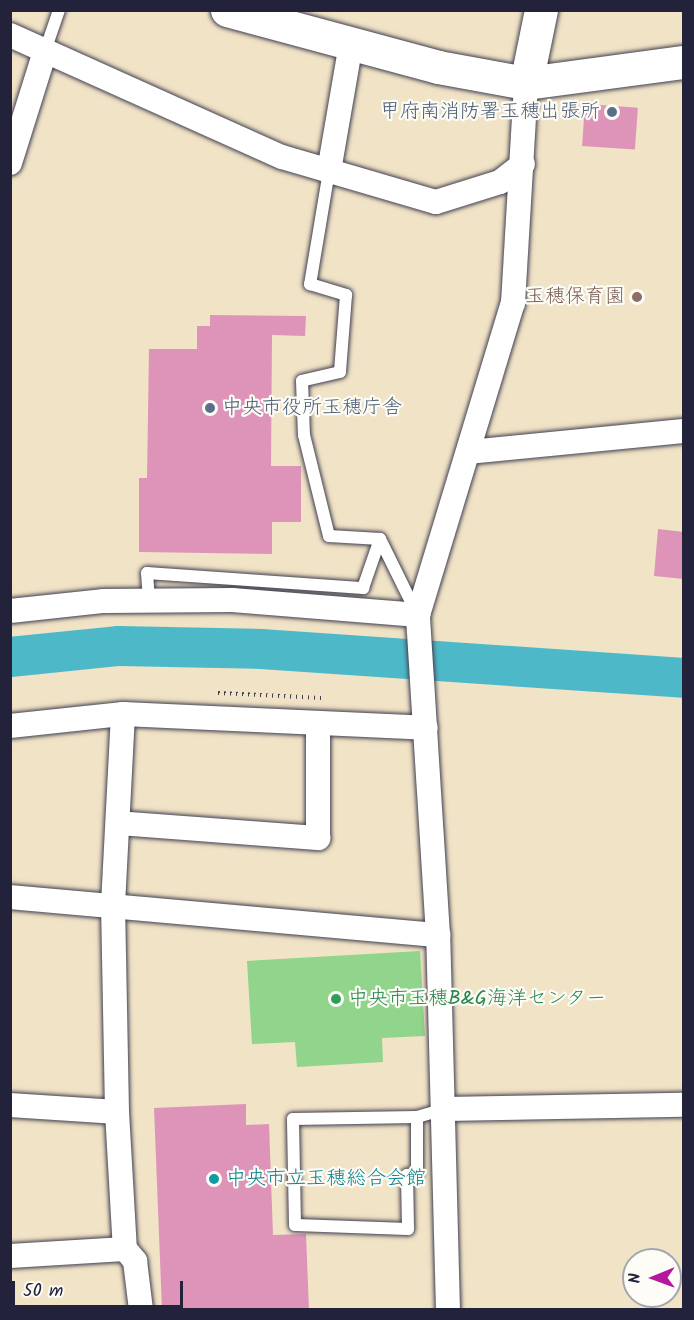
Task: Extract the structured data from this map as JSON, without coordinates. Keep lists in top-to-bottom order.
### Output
{
  "places": [
    "甲府南消防署玉穂出張所",
    "玉穂保育園",
    "中央市役所玉穂庁舎",
    "中央市玉穂B&G海洋センター",
    "中央市立玉穂総合会館"
  ],
  "scale_bar": "50 m",
  "north": "left"
}
